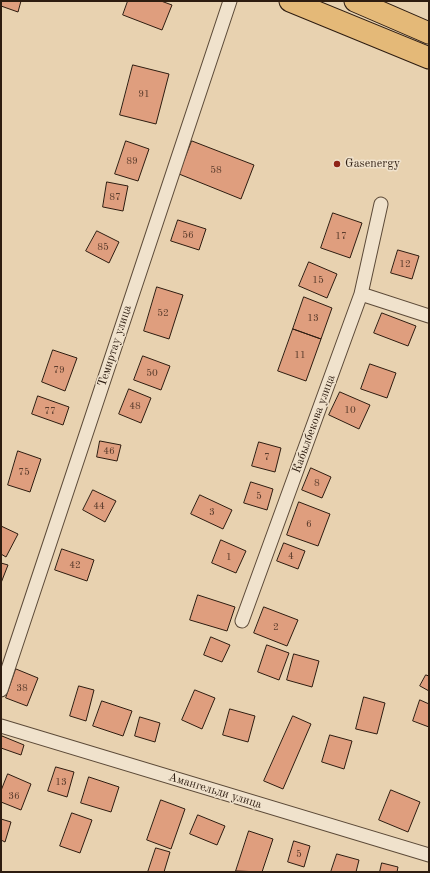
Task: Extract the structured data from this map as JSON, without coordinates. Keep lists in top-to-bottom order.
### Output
{
  "streets": {
    "street": ["Темиртау улица", "Кабылбекова улица", "Амангельди улица"]
  },
  "places": ["Gasenergy"],
  "house_numbers": [
    "91",
    "89",
    "58",
    "87",
    "56",
    "17",
    "85",
    "12",
    "15",
    "52",
    "13",
    "11",
    "79",
    "50",
    "48",
    "10",
    "77",
    "46",
    "7",
    "75",
    "8",
    "5",
    "44",
    "3",
    "6",
    "4",
    "1",
    "42",
    "2",
    "38",
    "13",
    "36",
    "5"
  ]
}
